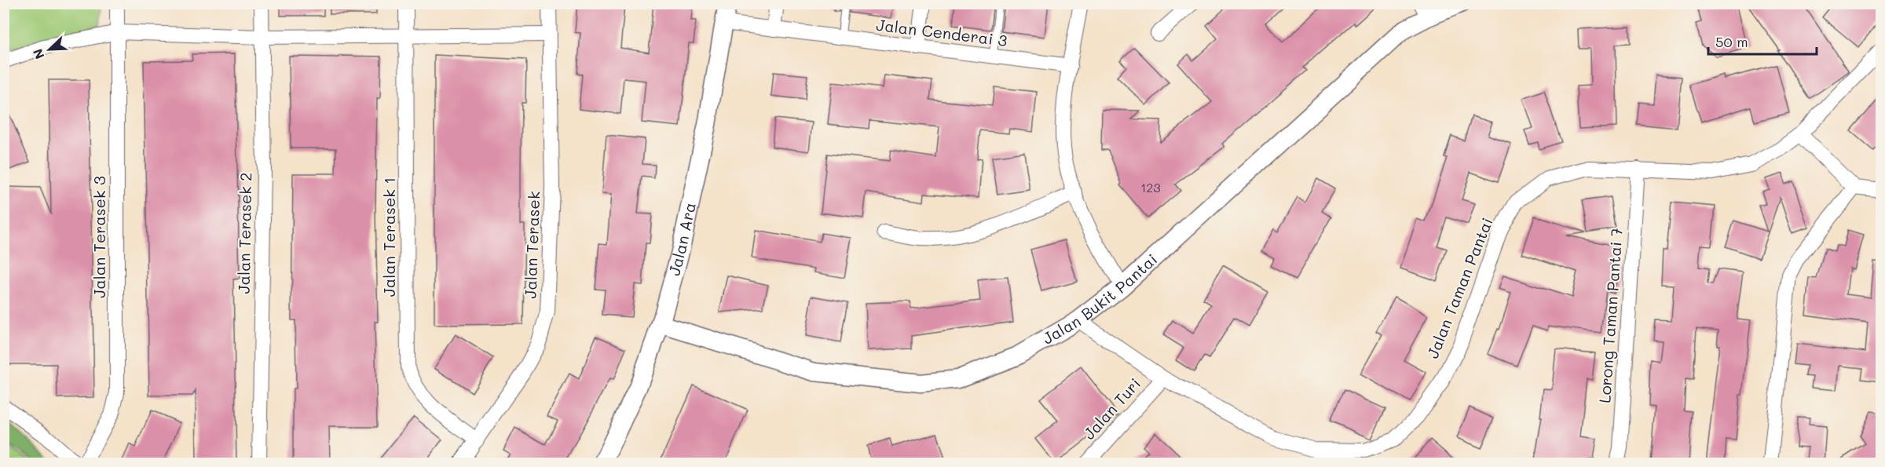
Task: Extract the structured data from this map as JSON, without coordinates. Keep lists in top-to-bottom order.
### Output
{
  "streets": {
    "street": [
      "Jalan Cenderai 3",
      "Jalan Terasek 2",
      "Jalan Terasek 3",
      "Jalan Terasek 1",
      "Jalan Ara",
      "Jalan Terasek",
      "Jalan Taman Pantai",
      "Jalan Bukit Pantai",
      "Lorong Taman Pantai 7",
      "Jalan Turi"
    ]
  },
  "crossings": [
    ["Jalan Cenderai 3", "Jalan Ara"],
    ["Jalan Terasek 1", "Jalan Terasek"],
    ["Jalan Ara", "Jalan Bukit Pantai"],
    ["Jalan Taman Pantai", "Jalan Bukit Pantai"],
    ["Jalan Taman Pantai", "Lorong Taman Pantai 7"],
    ["Jalan Taman Pantai", "Jalan Turi"]
  ],
  "house_numbers": ["123"],
  "scale_bar": "50 m",
  "north": "bottom left"
}
